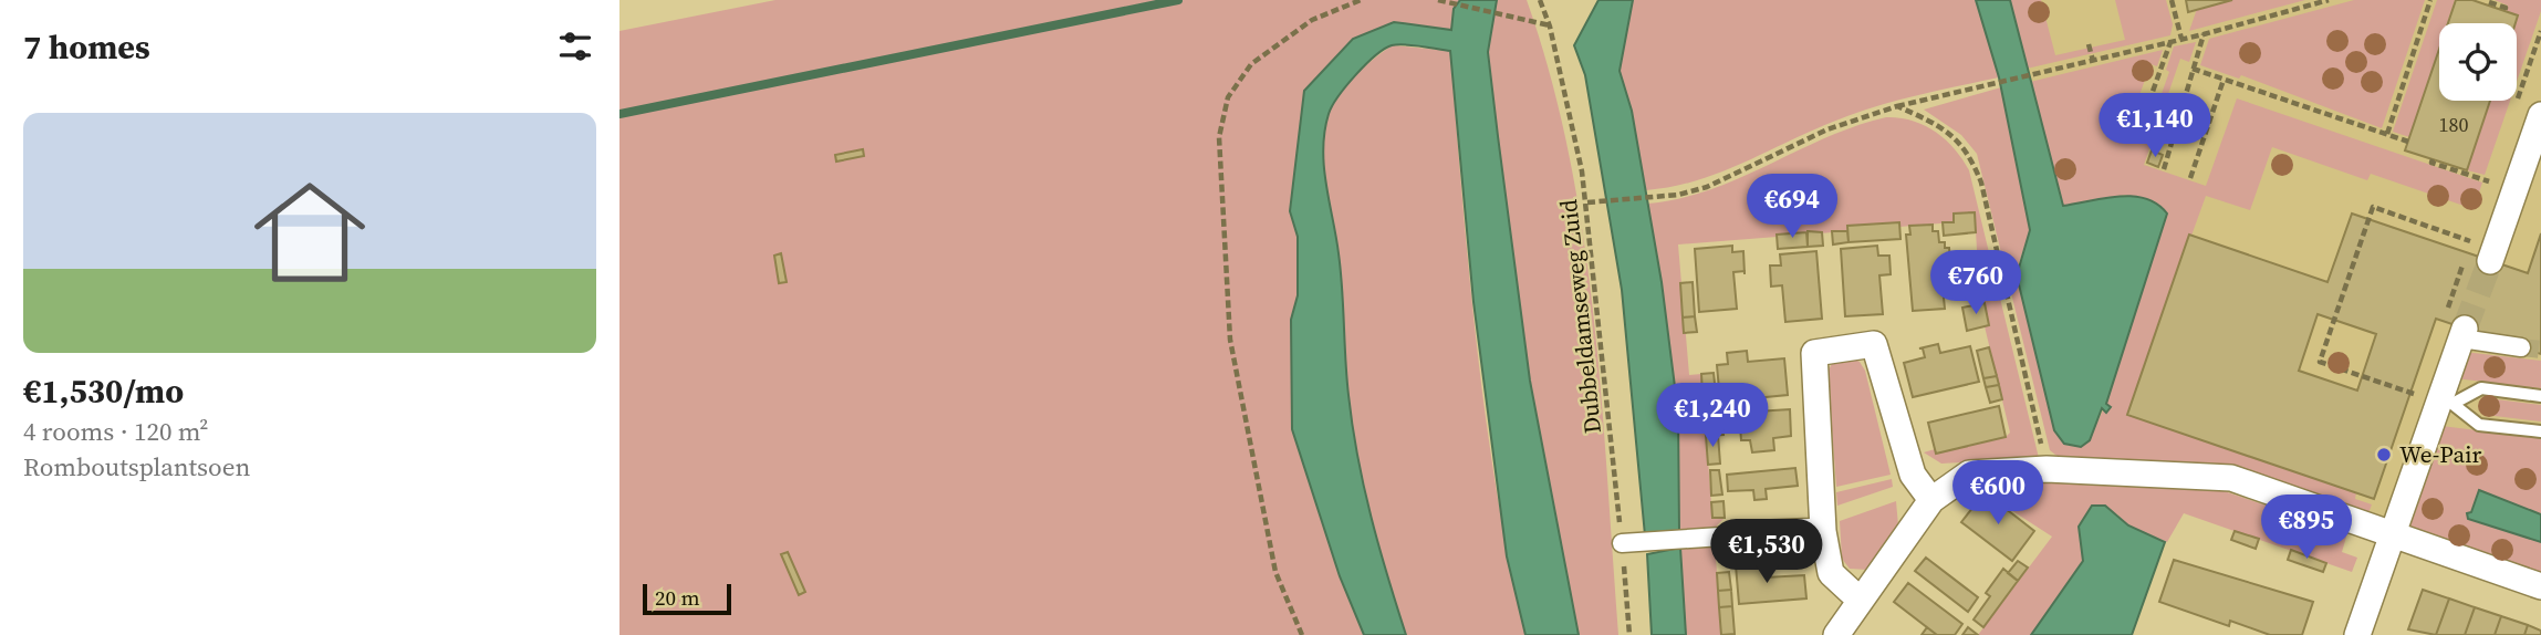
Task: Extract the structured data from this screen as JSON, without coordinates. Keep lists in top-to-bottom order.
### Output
{
  "streets": {
    "path": ["Dubbeldamseweg Zuid"]
  },
  "places": ["We-Pair"],
  "house_numbers": ["180"],
  "scale_bar": "20 m",
  "page": {
    "heading": "7 homes",
    "list": [
      {
        "name": "€1,530/mo",
        "note": "4 rooms · 120 m² · Romboutsplantsoen"
      }
    ],
    "price": [
      "€1,140",
      "€694",
      "€760",
      "€1,240",
      "€600",
      "€895",
      "€1,530"
    ],
    "scale": "20 m"
  }
}
